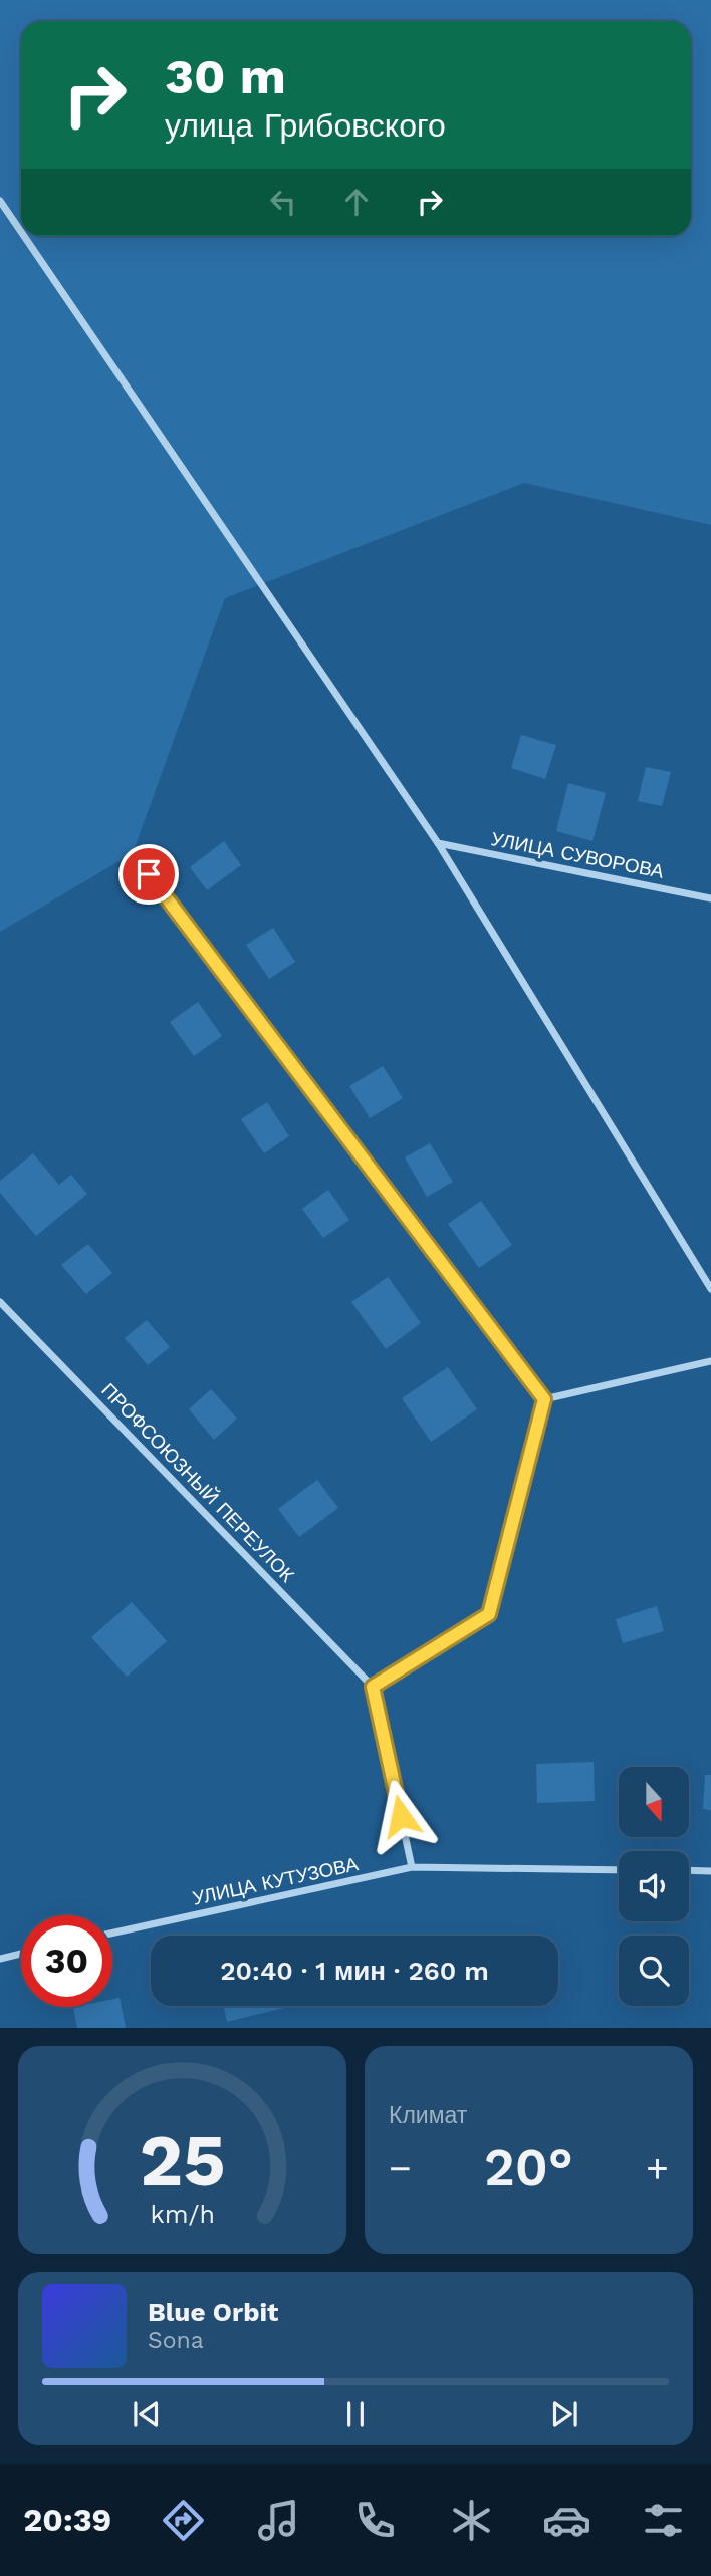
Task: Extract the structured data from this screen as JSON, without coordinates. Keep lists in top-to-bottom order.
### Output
{
  "streets": {
    "street": ["УЛИЦА СУВОРОВА", "ПРОФСОЮЗНЫЙ ПЕРЕУЛОК", "УЛИЦА КУТУЗОВА"]
  },
  "north": "bottom",
  "page": {
    "turn": ["30 m", "улица Грибовского"],
    "limit": "30",
    "trip": "20:40 · 1 мин · 260 m",
    "tile": "Климат",
    "heat": ["−", "20°", "+"],
    "song": ["Blue Orbit", "Sona"],
    "tabs": "20:39",
    "gauge": ["25", "km/h"]
  }
}
